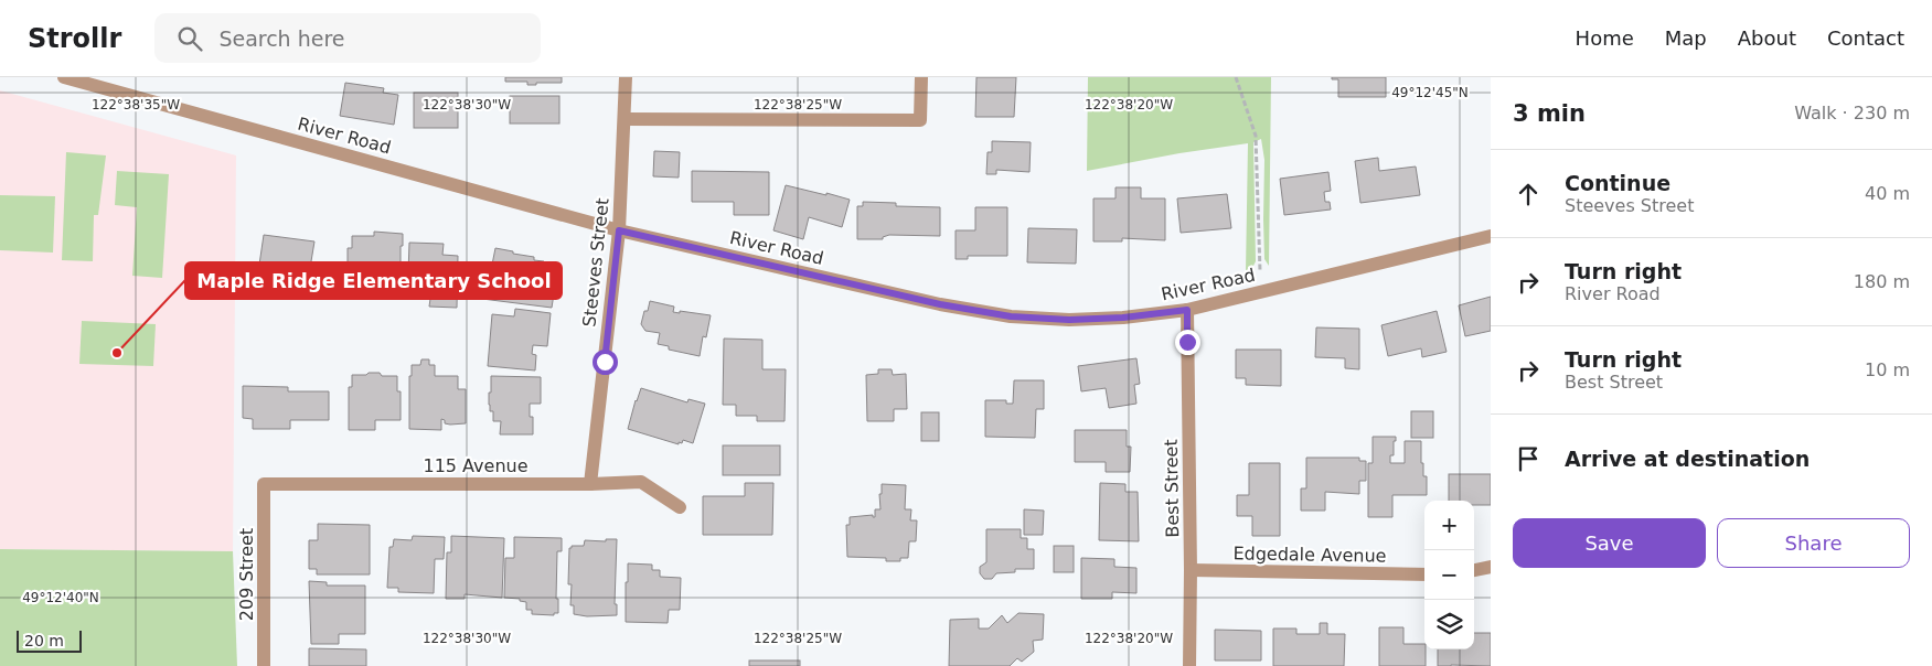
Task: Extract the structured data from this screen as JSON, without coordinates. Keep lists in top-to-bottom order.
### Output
{
  "streets": {
    "street": [
      "River Road",
      "Steeves Street",
      "115 Avenue",
      "Best Street",
      "Edgedale Avenue",
      "209 Street"
    ]
  },
  "crossings": [
    ["River Road", "Steeves Street"],
    ["River Road", "Best Street"],
    ["Steeves Street", "115 Avenue"],
    ["115 Avenue", "209 Street"],
    ["Best Street", "Edgedale Avenue"]
  ],
  "places": ["Maple Ridge Elementary School"],
  "scale_bar": "20 m",
  "page": {
    "header": "Strollr",
    "search": "Search here",
    "nav": [
      "Home",
      "Map",
      "About",
      "Contact"
    ],
    "heading": ["3 min", "Walk · 230 m"],
    "list": [
      ["Continue", "Steeves Street", "40 m"],
      ["Turn right", "River Road", "180 m"],
      ["Turn right", "Best Street", "10 m"],
      "Arrive at destination"
    ],
    "map_buttons": ["+", "−"],
    "buttons": ["Save", "Share"],
    "scale": "20 m"
  },
  "coordinates": [
    "49°12'45\"N",
    "122°38'35\"W",
    "122°38'30\"W",
    "122°38'25\"W",
    "122°38'20\"W",
    "49°12'40\"N"
  ]
}
